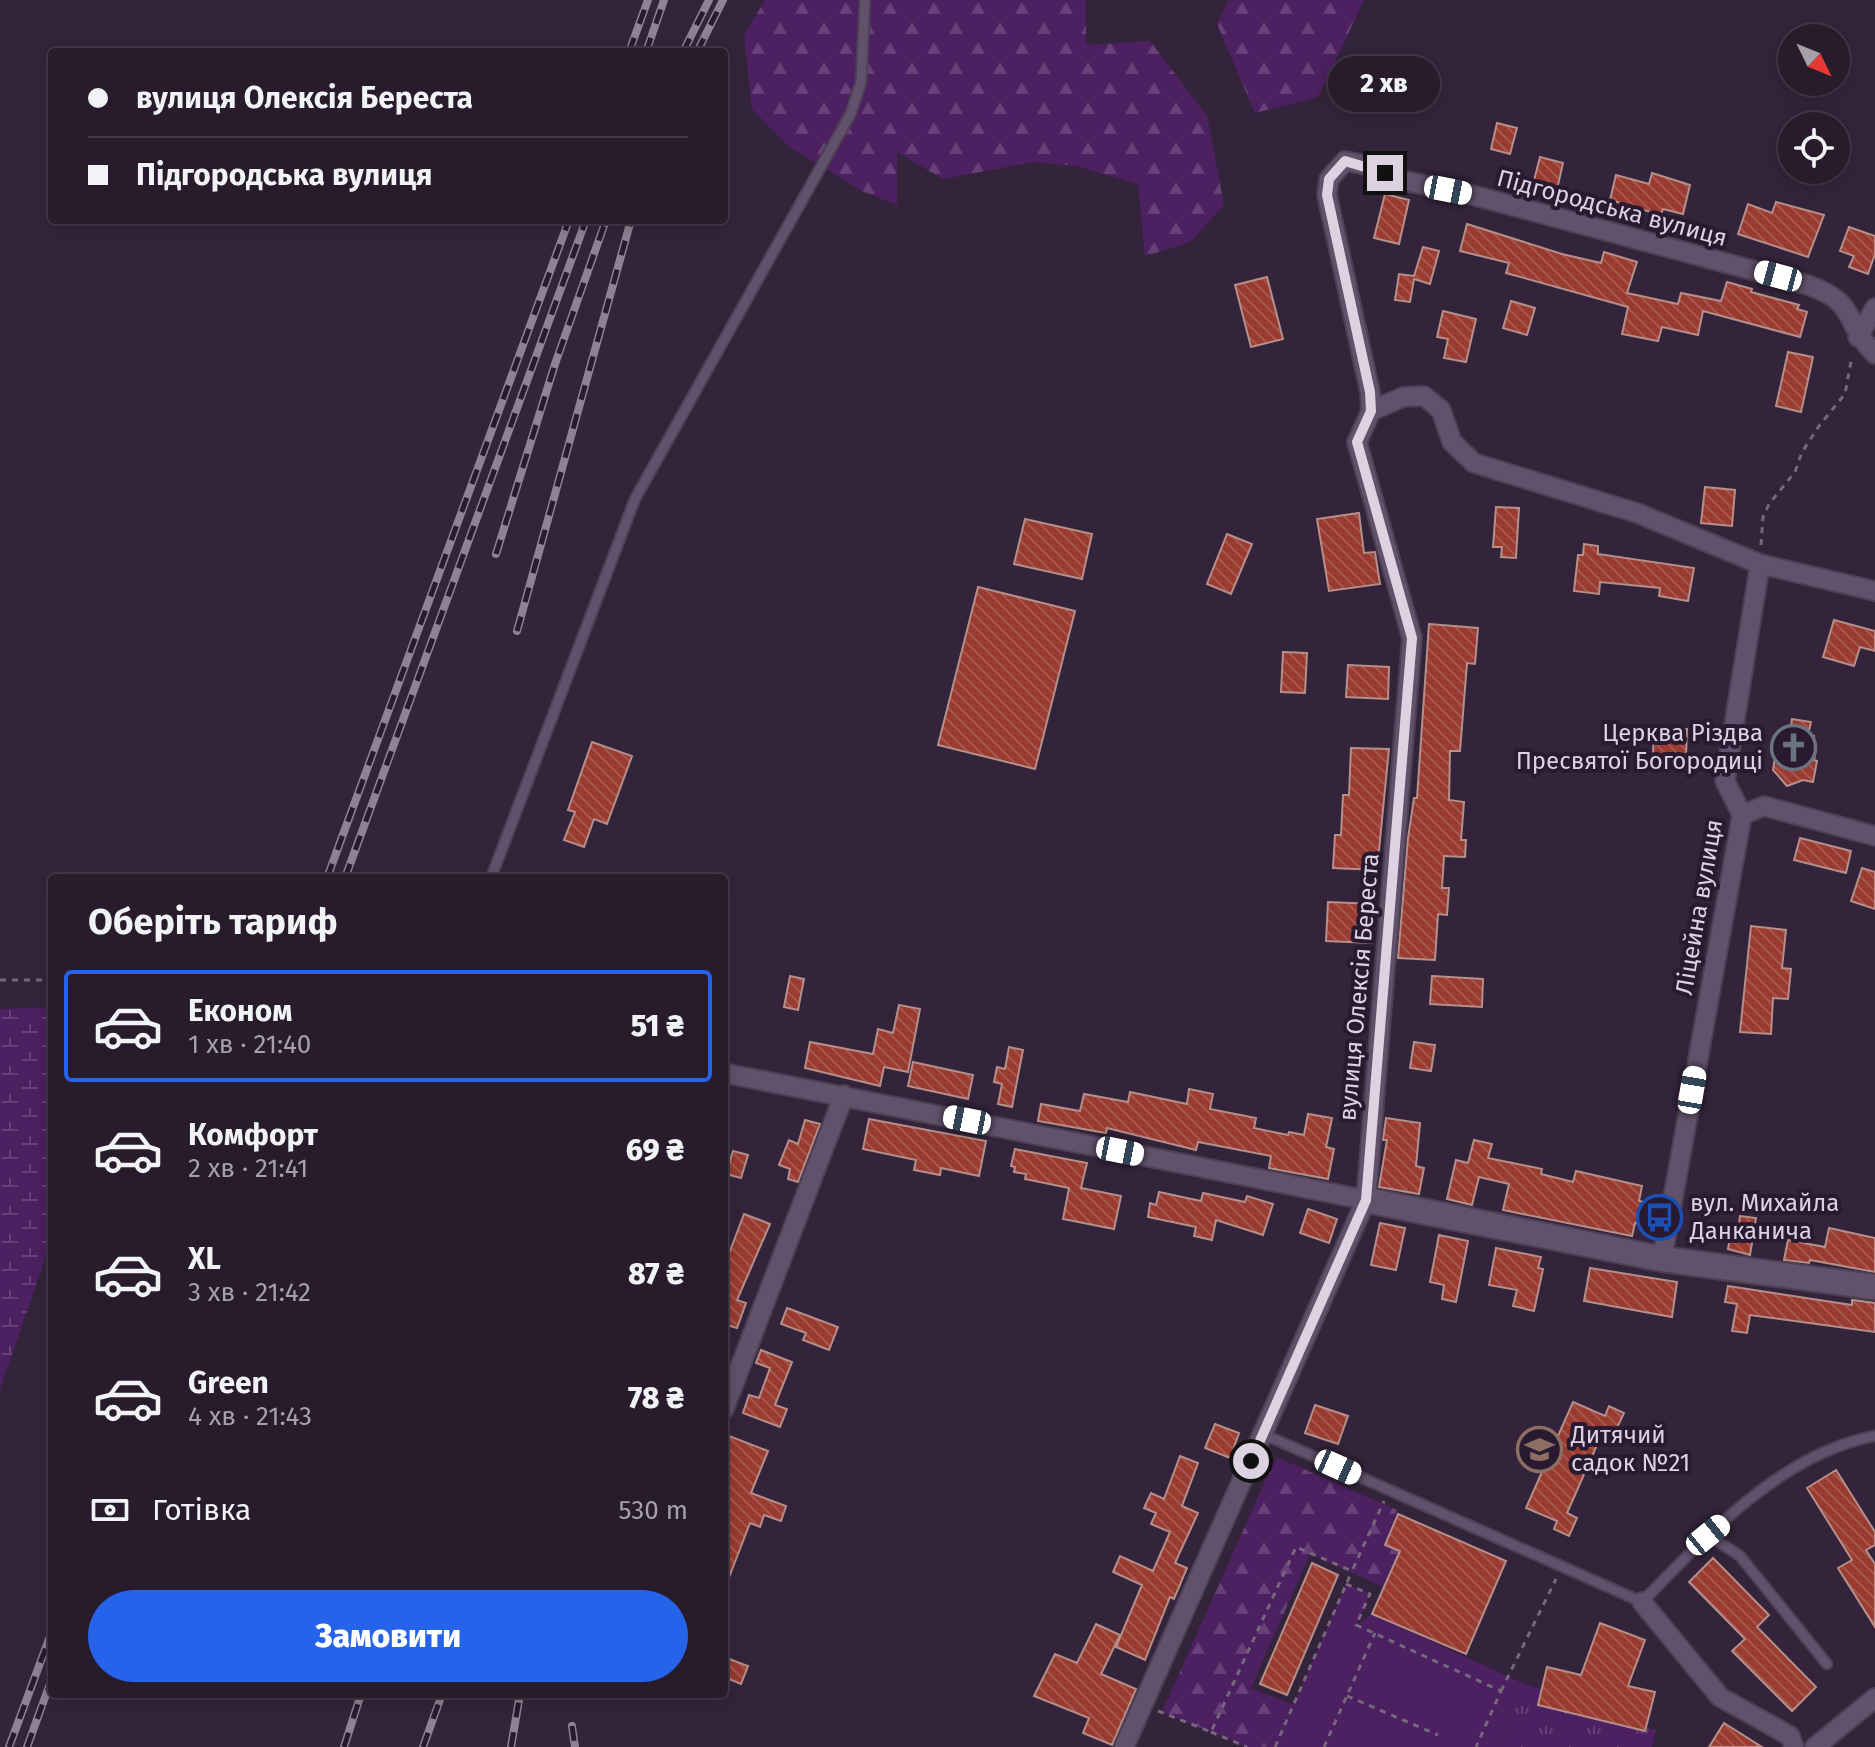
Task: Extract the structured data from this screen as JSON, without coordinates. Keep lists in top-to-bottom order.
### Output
{
  "streets": {
    "street": ["Підгородська вулиця", "Ліцейна вулиця", "вулиця Олексія Береста"]
  },
  "crossings": [
    ["Підгородська вулиця", "вулиця Олексія Береста"]
  ],
  "places": {
    "church": ["Церква Різдва Пресвятої Богородиці"],
    "bus stop": ["вул. Михайла Данканича"],
    "school or university": ["Дитячий садок №21"]
  },
  "north": "bottom right",
  "page": {
    "banner": ["вулиця Олексія Береста", "Підгородська вулиця"],
    "bubble": "2 хв",
    "heading": "Оберіть тариф",
    "list": [
      {
        "name": "Економ",
        "note": "1 хв · 21:40",
        "value": "51 ₴"
      },
      {
        "name": "Комфорт",
        "note": "2 хв · 21:41",
        "value": "69 ₴"
      },
      {
        "name": "XL",
        "note": "3 хв · 21:42",
        "value": "87 ₴"
      },
      {
        "name": "Green",
        "note": "4 хв · 21:43",
        "value": "78 ₴"
      }
    ],
    "pay": ["Готівка", "530 m"],
    "buttons": "Замовити"
  }
}
